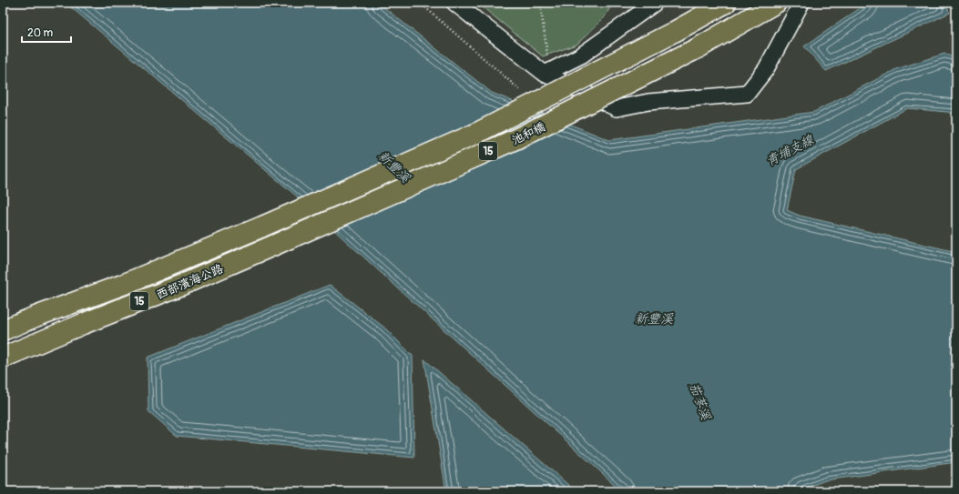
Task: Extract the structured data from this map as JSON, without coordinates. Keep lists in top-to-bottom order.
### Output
{
  "streets": {
    "main road": ["池和橋", "15", "西部濱海公路"]
  },
  "crossings": [
    ["池和橋", "西部濱海公路"]
  ],
  "water": ["青埔支線", "新豐溪", "茄苳溪"],
  "scale_bar": "20 m"
}
